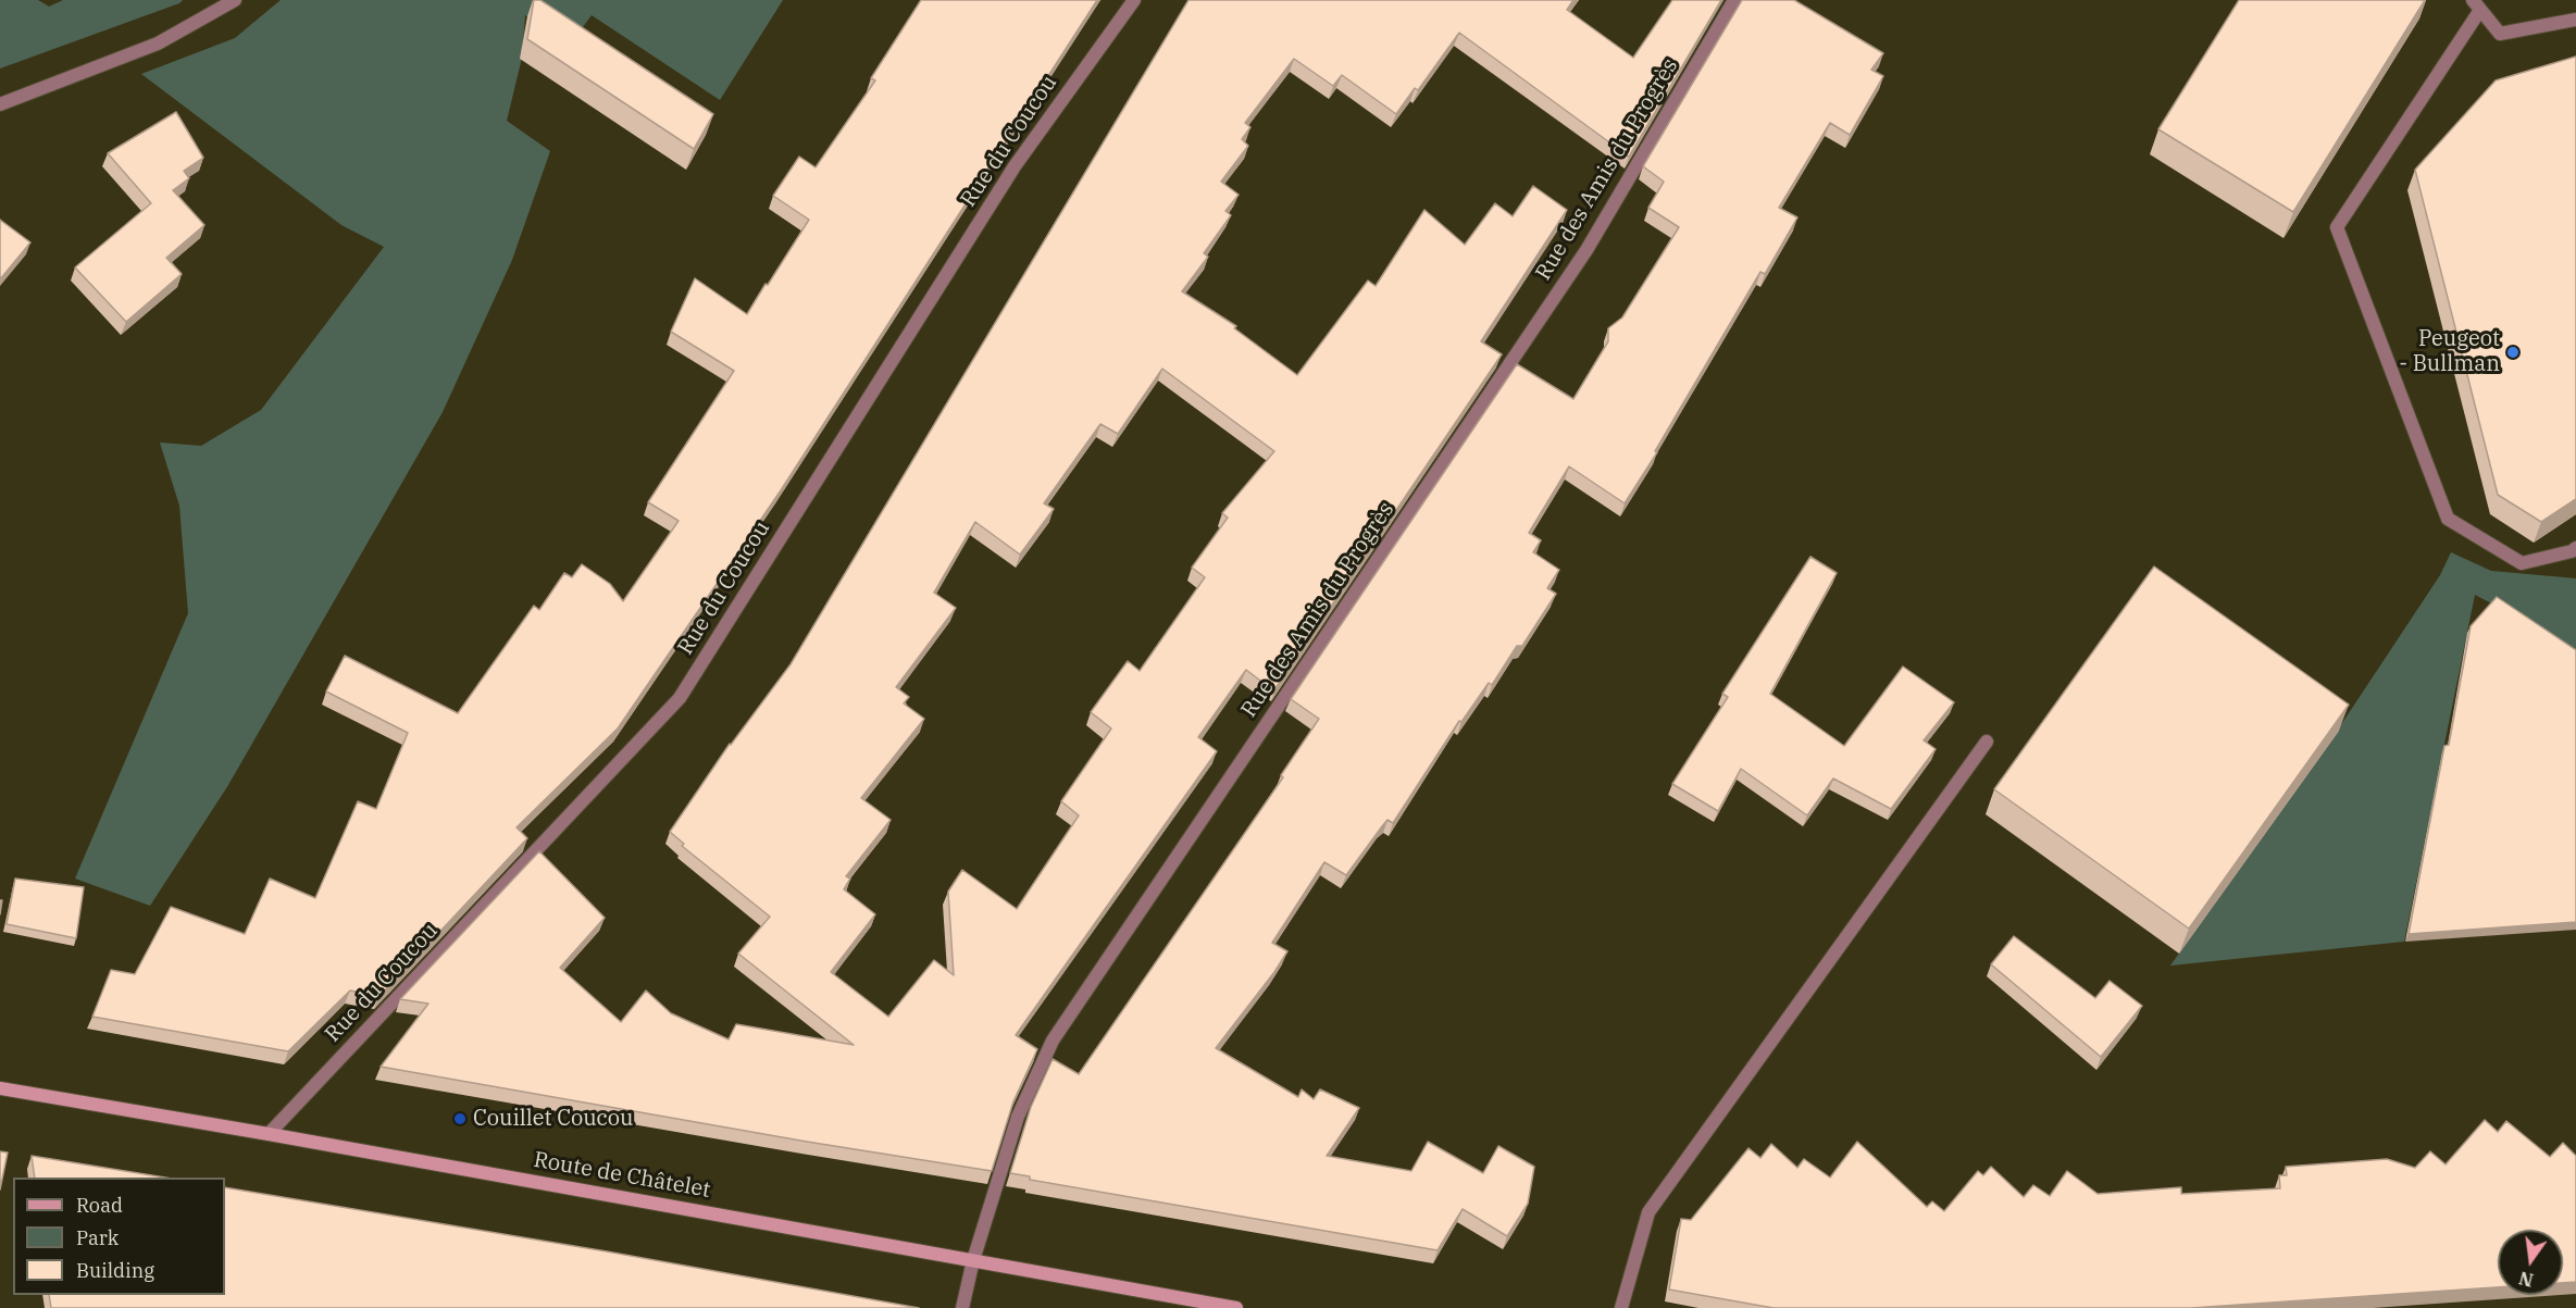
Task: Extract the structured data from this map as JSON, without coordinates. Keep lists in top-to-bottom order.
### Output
{
  "streets": {
    "main road": ["Route de Châtelet"],
    "street": ["Rue du Coucou", "Rue des Amis du Progrès"]
  },
  "crossings": [
    ["Rue du Coucou", "Route de Châtelet"],
    ["Rue des Amis du Progrès", "Route de Châtelet"]
  ],
  "places": ["Peugeot - Bullman", "Couillet Coucou"],
  "legend": ["Road", "Park", "Building"],
  "north": "bottom"
}
